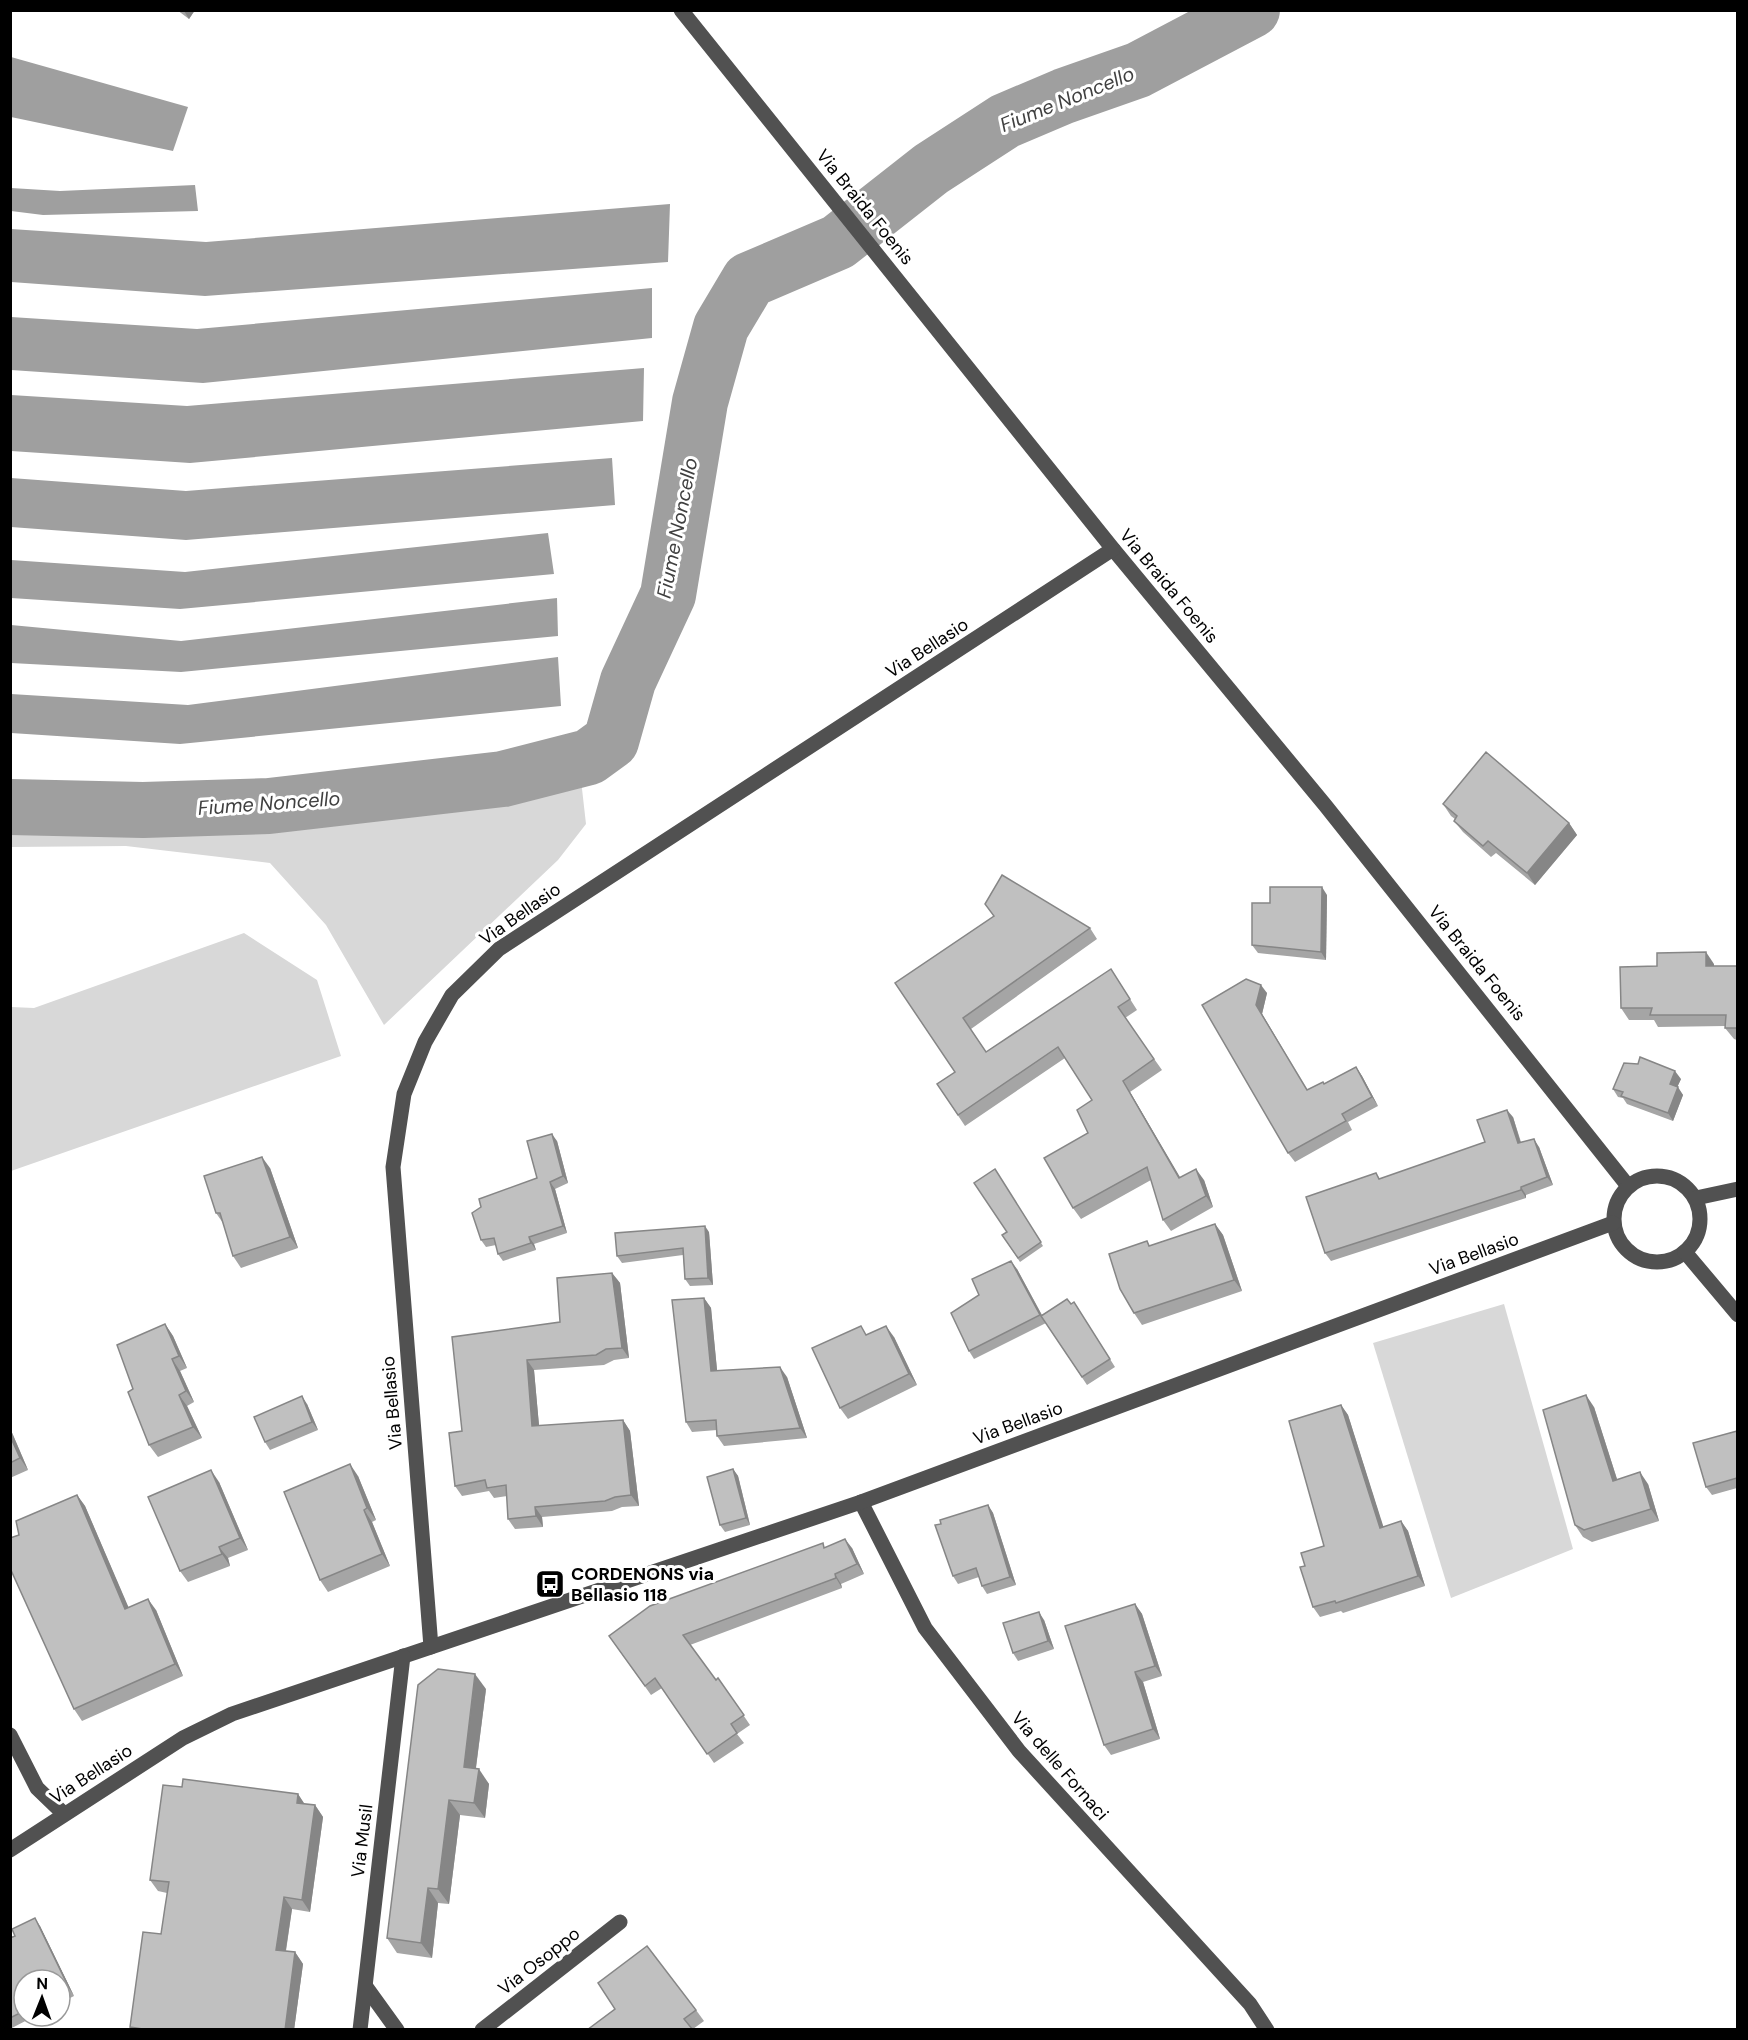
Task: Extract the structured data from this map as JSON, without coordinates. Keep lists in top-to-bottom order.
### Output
{
  "streets": {
    "street": [
      "Via Braida Foenis",
      "Via Bellasio",
      "Via delle Fornaci",
      "Via Musil",
      "Via Osoppo"
    ]
  },
  "crossings": [
    ["Via Braida Foenis", "Via Bellasio"],
    ["Via Bellasio", "Via delle Fornaci"],
    ["Via Bellasio", "Via Musil"]
  ],
  "water": ["Fiume Noncello"],
  "places": {
    "bus stop": ["CORDENONS via Bellasio 118"]
  },
  "north": "top"
}
